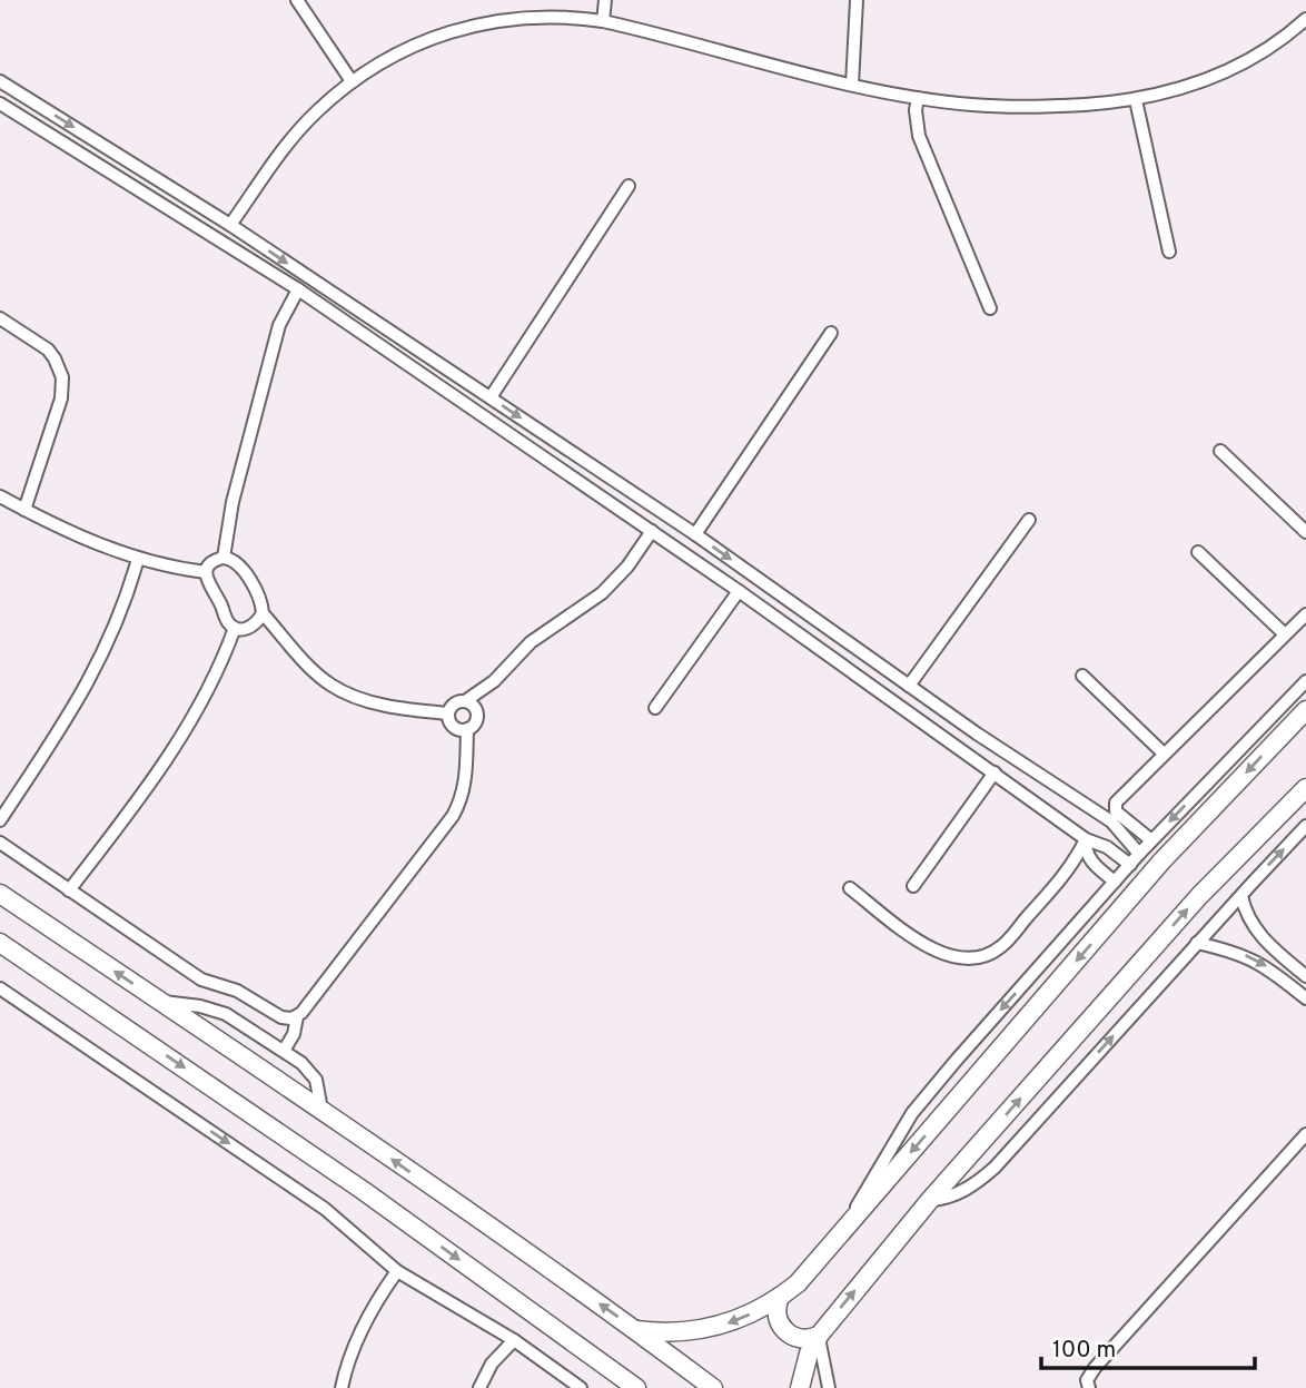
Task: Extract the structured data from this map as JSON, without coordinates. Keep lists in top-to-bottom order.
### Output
{
  "scale_bar": "100 m"
}
